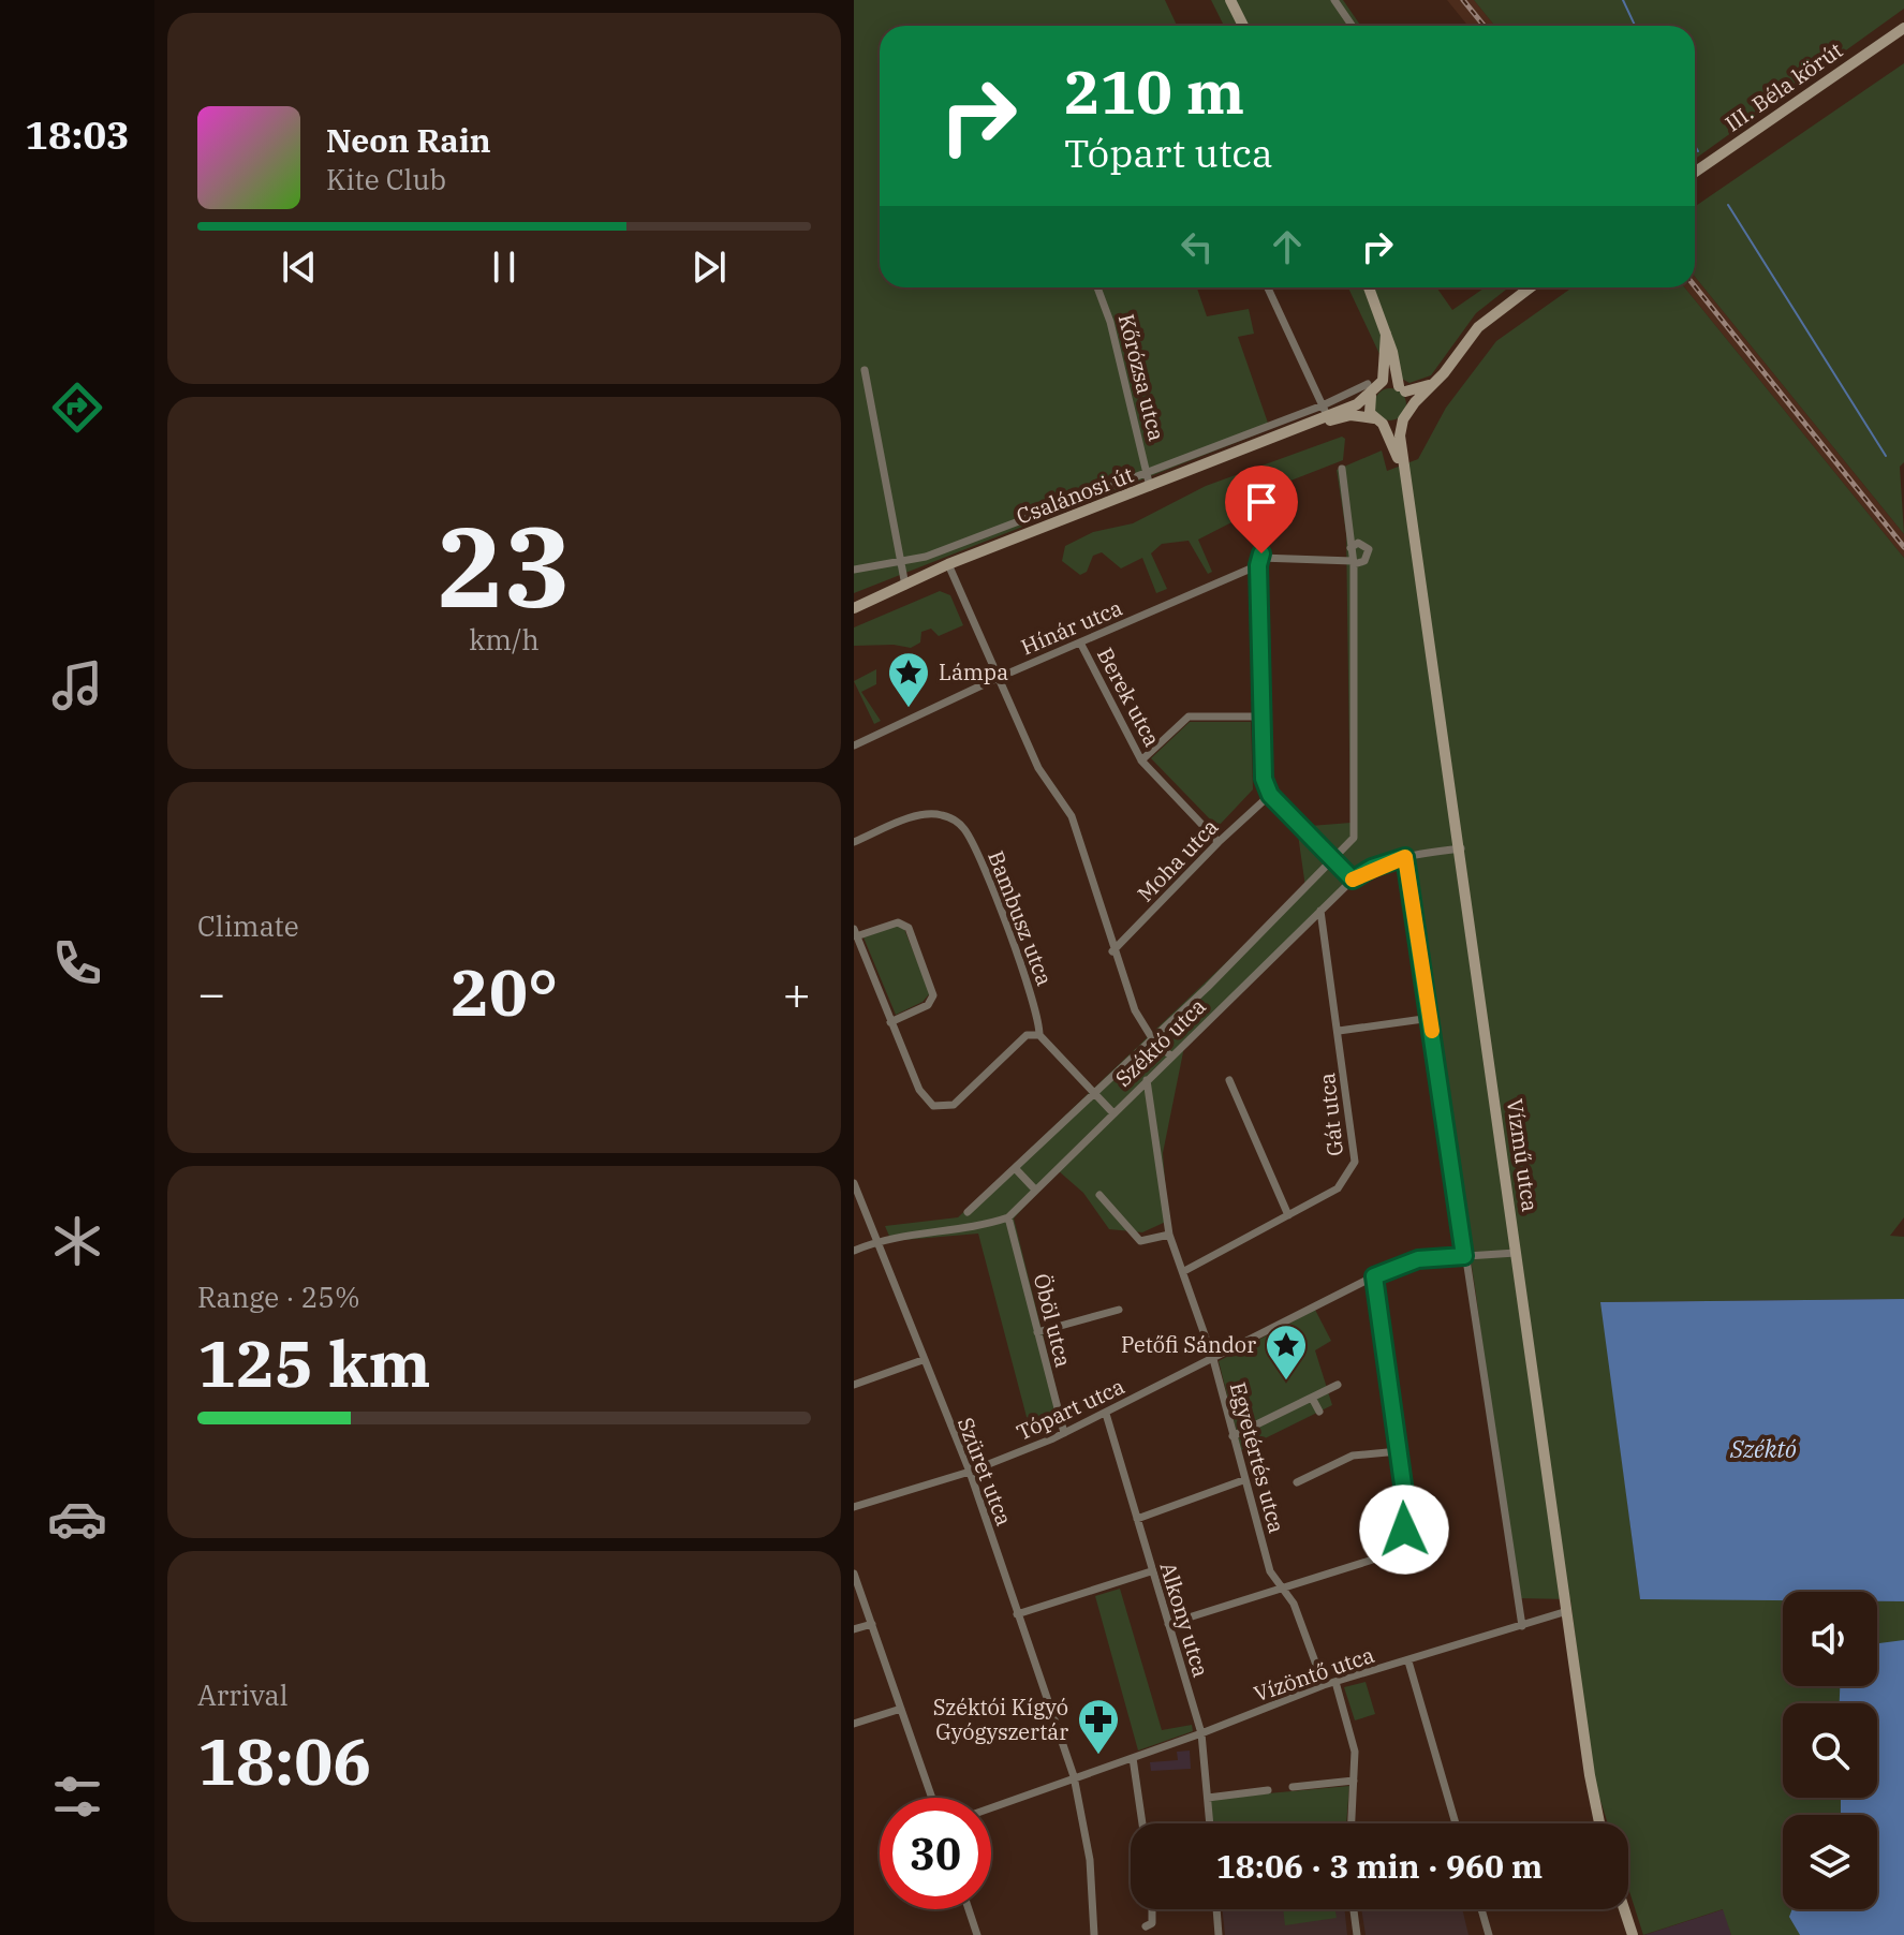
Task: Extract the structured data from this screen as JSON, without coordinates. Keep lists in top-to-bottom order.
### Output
{
  "streets": {
    "main road": ["III. Béla körút", "Csalánosi út", "Vízmű utca"],
    "street": [
      "Kőrózsa utca",
      "Hínár utca",
      "Berek utca",
      "Moha utca",
      "Bambusz utca",
      "Széktó utca",
      "Gát utca",
      "Öböl utca",
      "Tópart utca",
      "Egyetértés utca",
      "Szüret utca",
      "Alkony utca",
      "Vízöntő utca"
    ]
  },
  "crossings": [
    ["Kőrózsa utca", "Csalánosi út"],
    ["Hínár utca", "Berek utca"],
    ["Berek utca", "Moha utca"],
    ["Széktó utca", "Gát utca"],
    ["Széktó utca", "Vízmű utca"],
    ["Széktó utca", "Öböl utca"],
    ["Széktó utca", "Egyetértés utca"],
    ["Gát utca", "Egyetértés utca"],
    ["Vízmű utca", "Tópart utca"],
    ["Vízmű utca", "Vízöntő utca"],
    ["Öböl utca", "Tópart utca"],
    ["Tópart utca", "Egyetértés utca"],
    ["Tópart utca", "Szüret utca"],
    ["Tópart utca", "Alkony utca"],
    ["Egyetértés utca", "Vízöntő utca"],
    ["Szüret utca", "Vízöntő utca"],
    ["Alkony utca", "Vízöntő utca"]
  ],
  "water": ["Széktó"],
  "places": {
    "place": ["Lámpa", "Petőfi Sándor"],
    "pharmacy": ["Széktói Kígyó Gyógyszertár"]
  },
  "page": {
    "tabs": "18:03",
    "turn": ["210 m", "Tópart utca"],
    "song": ["Neon Rain", "Kite Club"],
    "tile": [
      ["23", "km/h"],
      "Climate",
      ["Range · 25%", "125 km"],
      ["Arrival", "18:06"]
    ],
    "heat": ["−", "20°", "+"],
    "limit": "30",
    "trip": "18:06 · 3 min · 960 m"
  }
}
